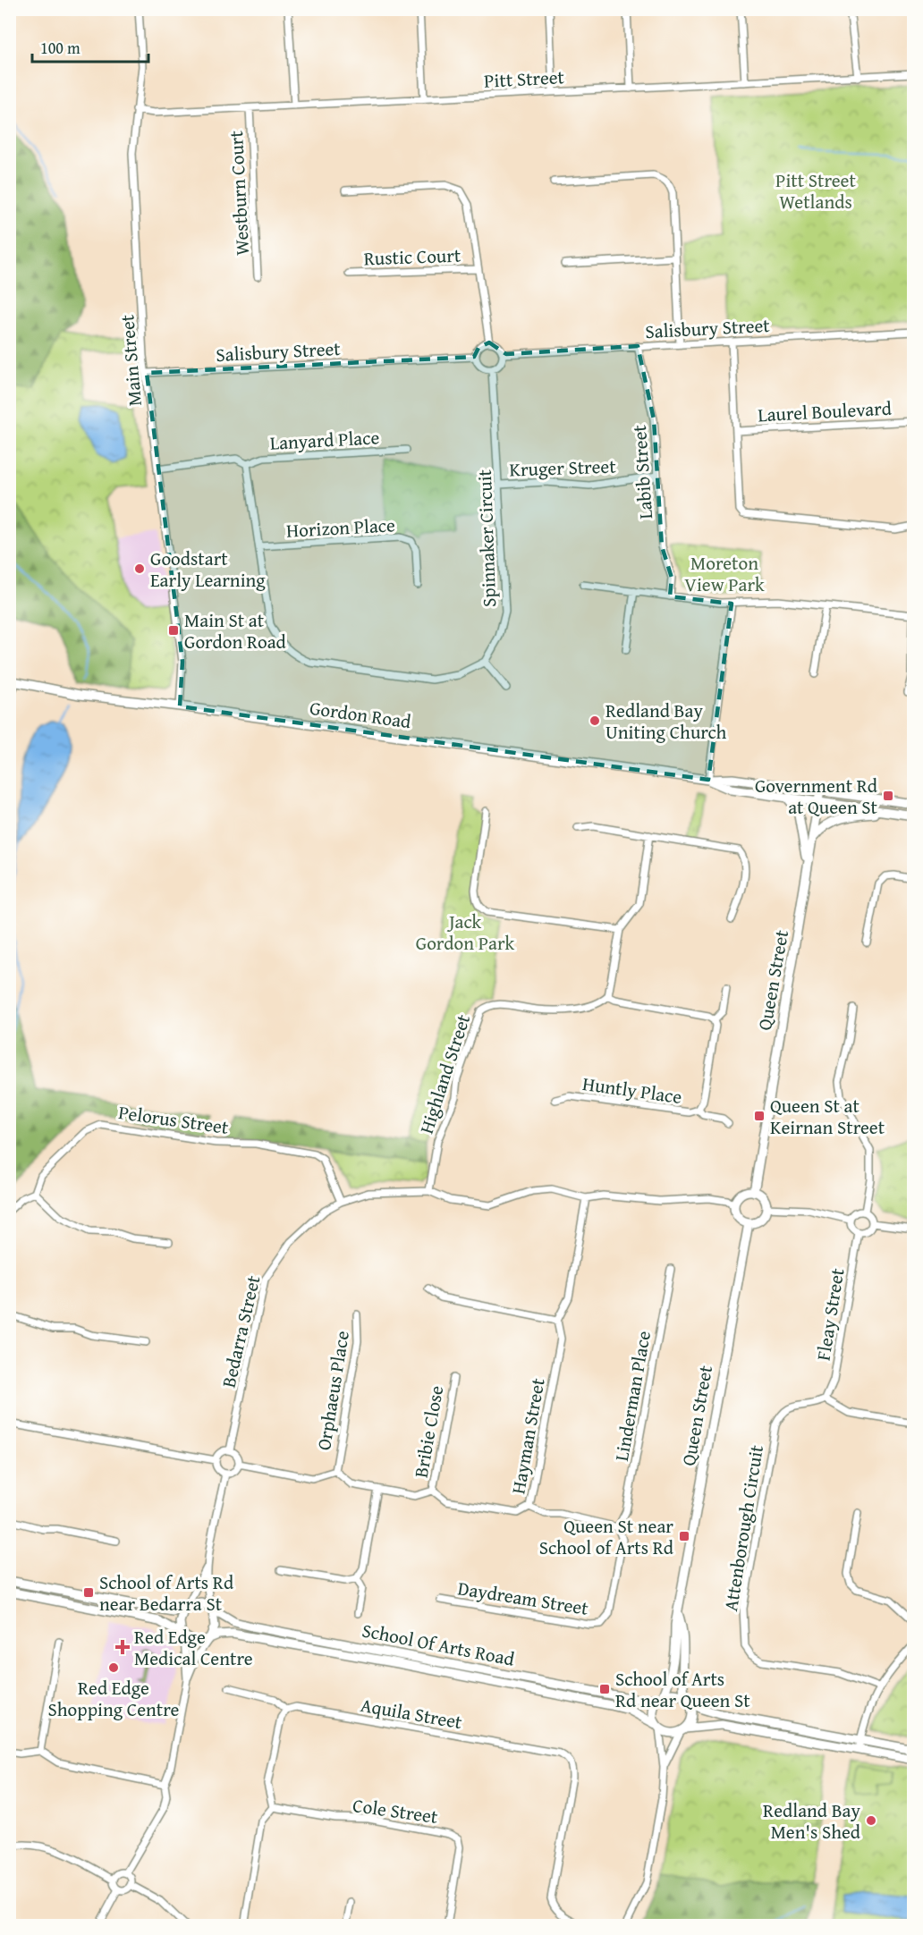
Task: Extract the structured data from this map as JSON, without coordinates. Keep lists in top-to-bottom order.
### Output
{
  "streets": {
    "street": [
      "Pitt Street",
      "Westburn Court",
      "Rustic Court",
      "Salisbury Street",
      "Main Street",
      "Laurel Boulevard",
      "Lanyard Place",
      "Kruger Street",
      "Labib Street",
      "Horizon Place",
      "Spinnaker Circuit",
      "Gordon Road",
      "Queen Street",
      "Highland Street",
      "Huntly Place",
      "Pelorus Street",
      "Fleay Street",
      "Bedarra Street",
      "Orphaeus Place",
      "Linderman Place",
      "Bribie Close",
      "Hayman Street",
      "Attenborough Circuit",
      "Daydream Street",
      "School Of Arts Road",
      "Aquila Street",
      "Cole Street"
    ]
  },
  "crossings": [
    ["Pitt Street", "Westburn Court"],
    ["Pitt Street", "Main Street"],
    ["Salisbury Street", "Main Street"],
    ["Salisbury Street", "Labib Street"],
    ["Salisbury Street", "Spinnaker Circuit"],
    ["Main Street", "Gordon Road"],
    ["Kruger Street", "Labib Street"],
    ["Kruger Street", "Spinnaker Circuit"],
    ["Gordon Road", "Queen Street"],
    ["Queen Street", "Bedarra Street"],
    ["Queen Street", "School Of Arts Road"],
    ["Highland Street", "Bedarra Street"],
    ["Pelorus Street", "Bedarra Street"],
    ["Fleay Street", "Attenborough Circuit"],
    ["Linderman Place", "Daydream Street"],
    ["Bribie Close", "Hayman Street"]
  ],
  "parks": ["Pitt Street Wetlands", "Moreton View Park", "Jack Gordon Park"],
  "places": {
    "other": [
      "Goodstart Early Learning",
      "Redland Bay Uniting Church",
      "Red Edge Shopping Centre",
      "Redland Bay Men's Shed"
    ],
    "transit": [
      "Main St at Gordon Road",
      "Government Rd at Queen St",
      "Queen St at Keirnan Street",
      "Queen St near School of Arts Rd",
      "School of Arts Rd near Bedarra St",
      "School of Arts Rd near Queen St"
    ],
    "health": ["Red Edge Medical Centre"]
  },
  "scale_bar": "100 m"
}
